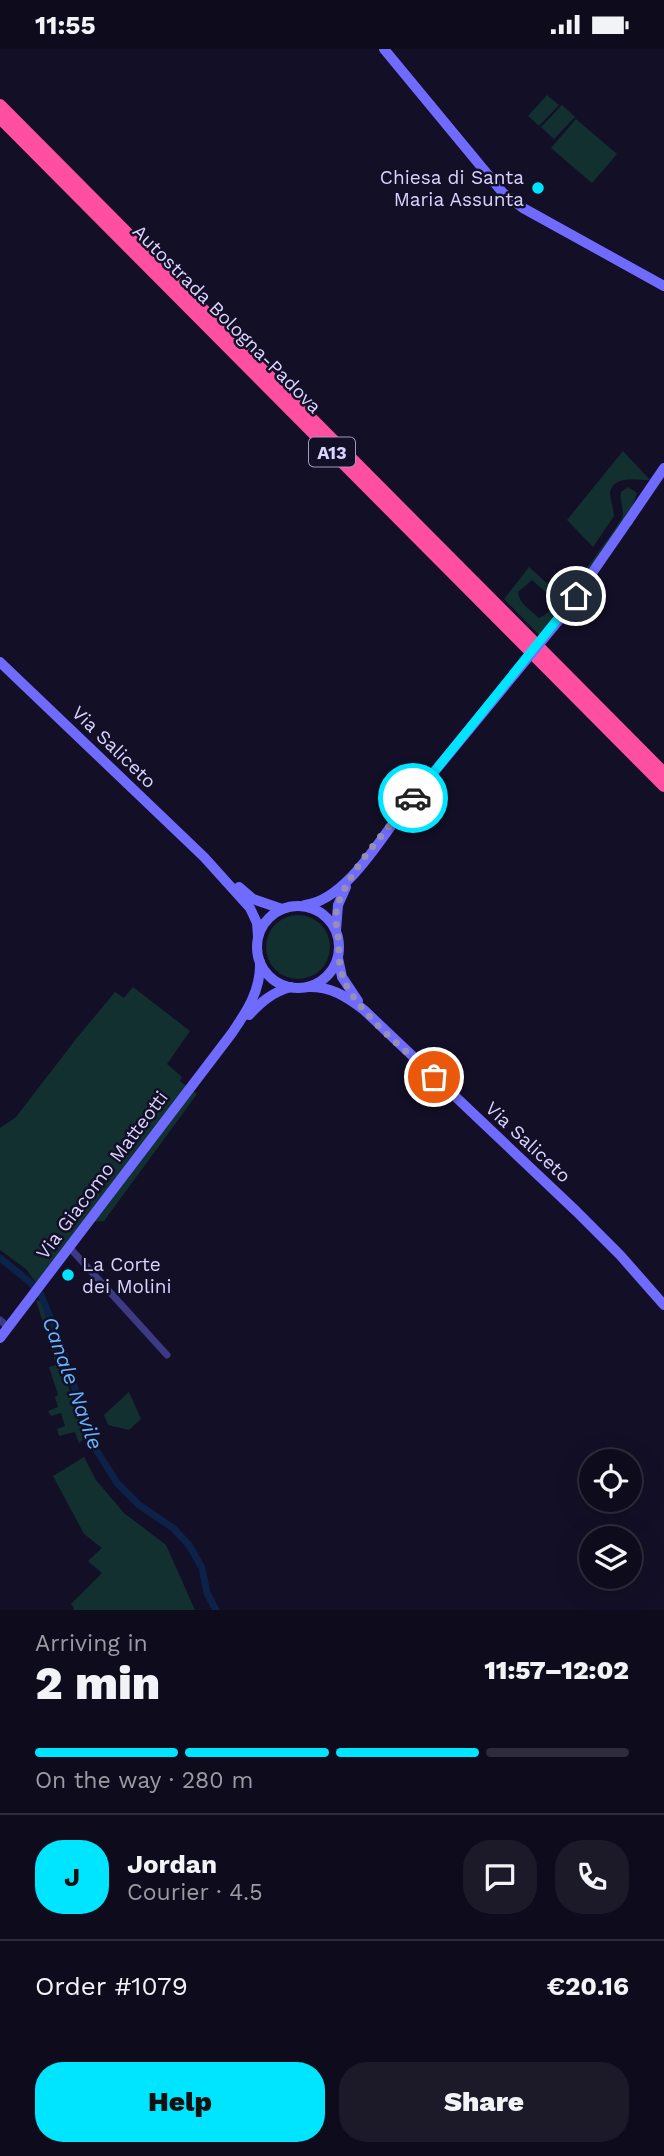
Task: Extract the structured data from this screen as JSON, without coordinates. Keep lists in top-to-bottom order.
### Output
{
  "streets": {
    "highway": ["Autostrada Bologna-Padova", "A13"],
    "main road": ["Via Saliceto", "Via Giacomo Matteotti"]
  },
  "crossings": [
    ["Via Saliceto", "Via Giacomo Matteotti"]
  ],
  "water": ["Canale Navile"],
  "places": ["Chiesa di Santa Maria Assunta", "La Corte dei Molini"],
  "page": {
    "status": "11:55",
    "heading": ["2 min", "Arriving in", "11:57–12:02"],
    "panel": [
      "Jordan",
      "Courier · 4.5",
      "Order #1079",
      "€20.16"
    ],
    "bar": "On the way · 280 m",
    "round": "J",
    "buttons": ["Help", "Share"]
  }
}
